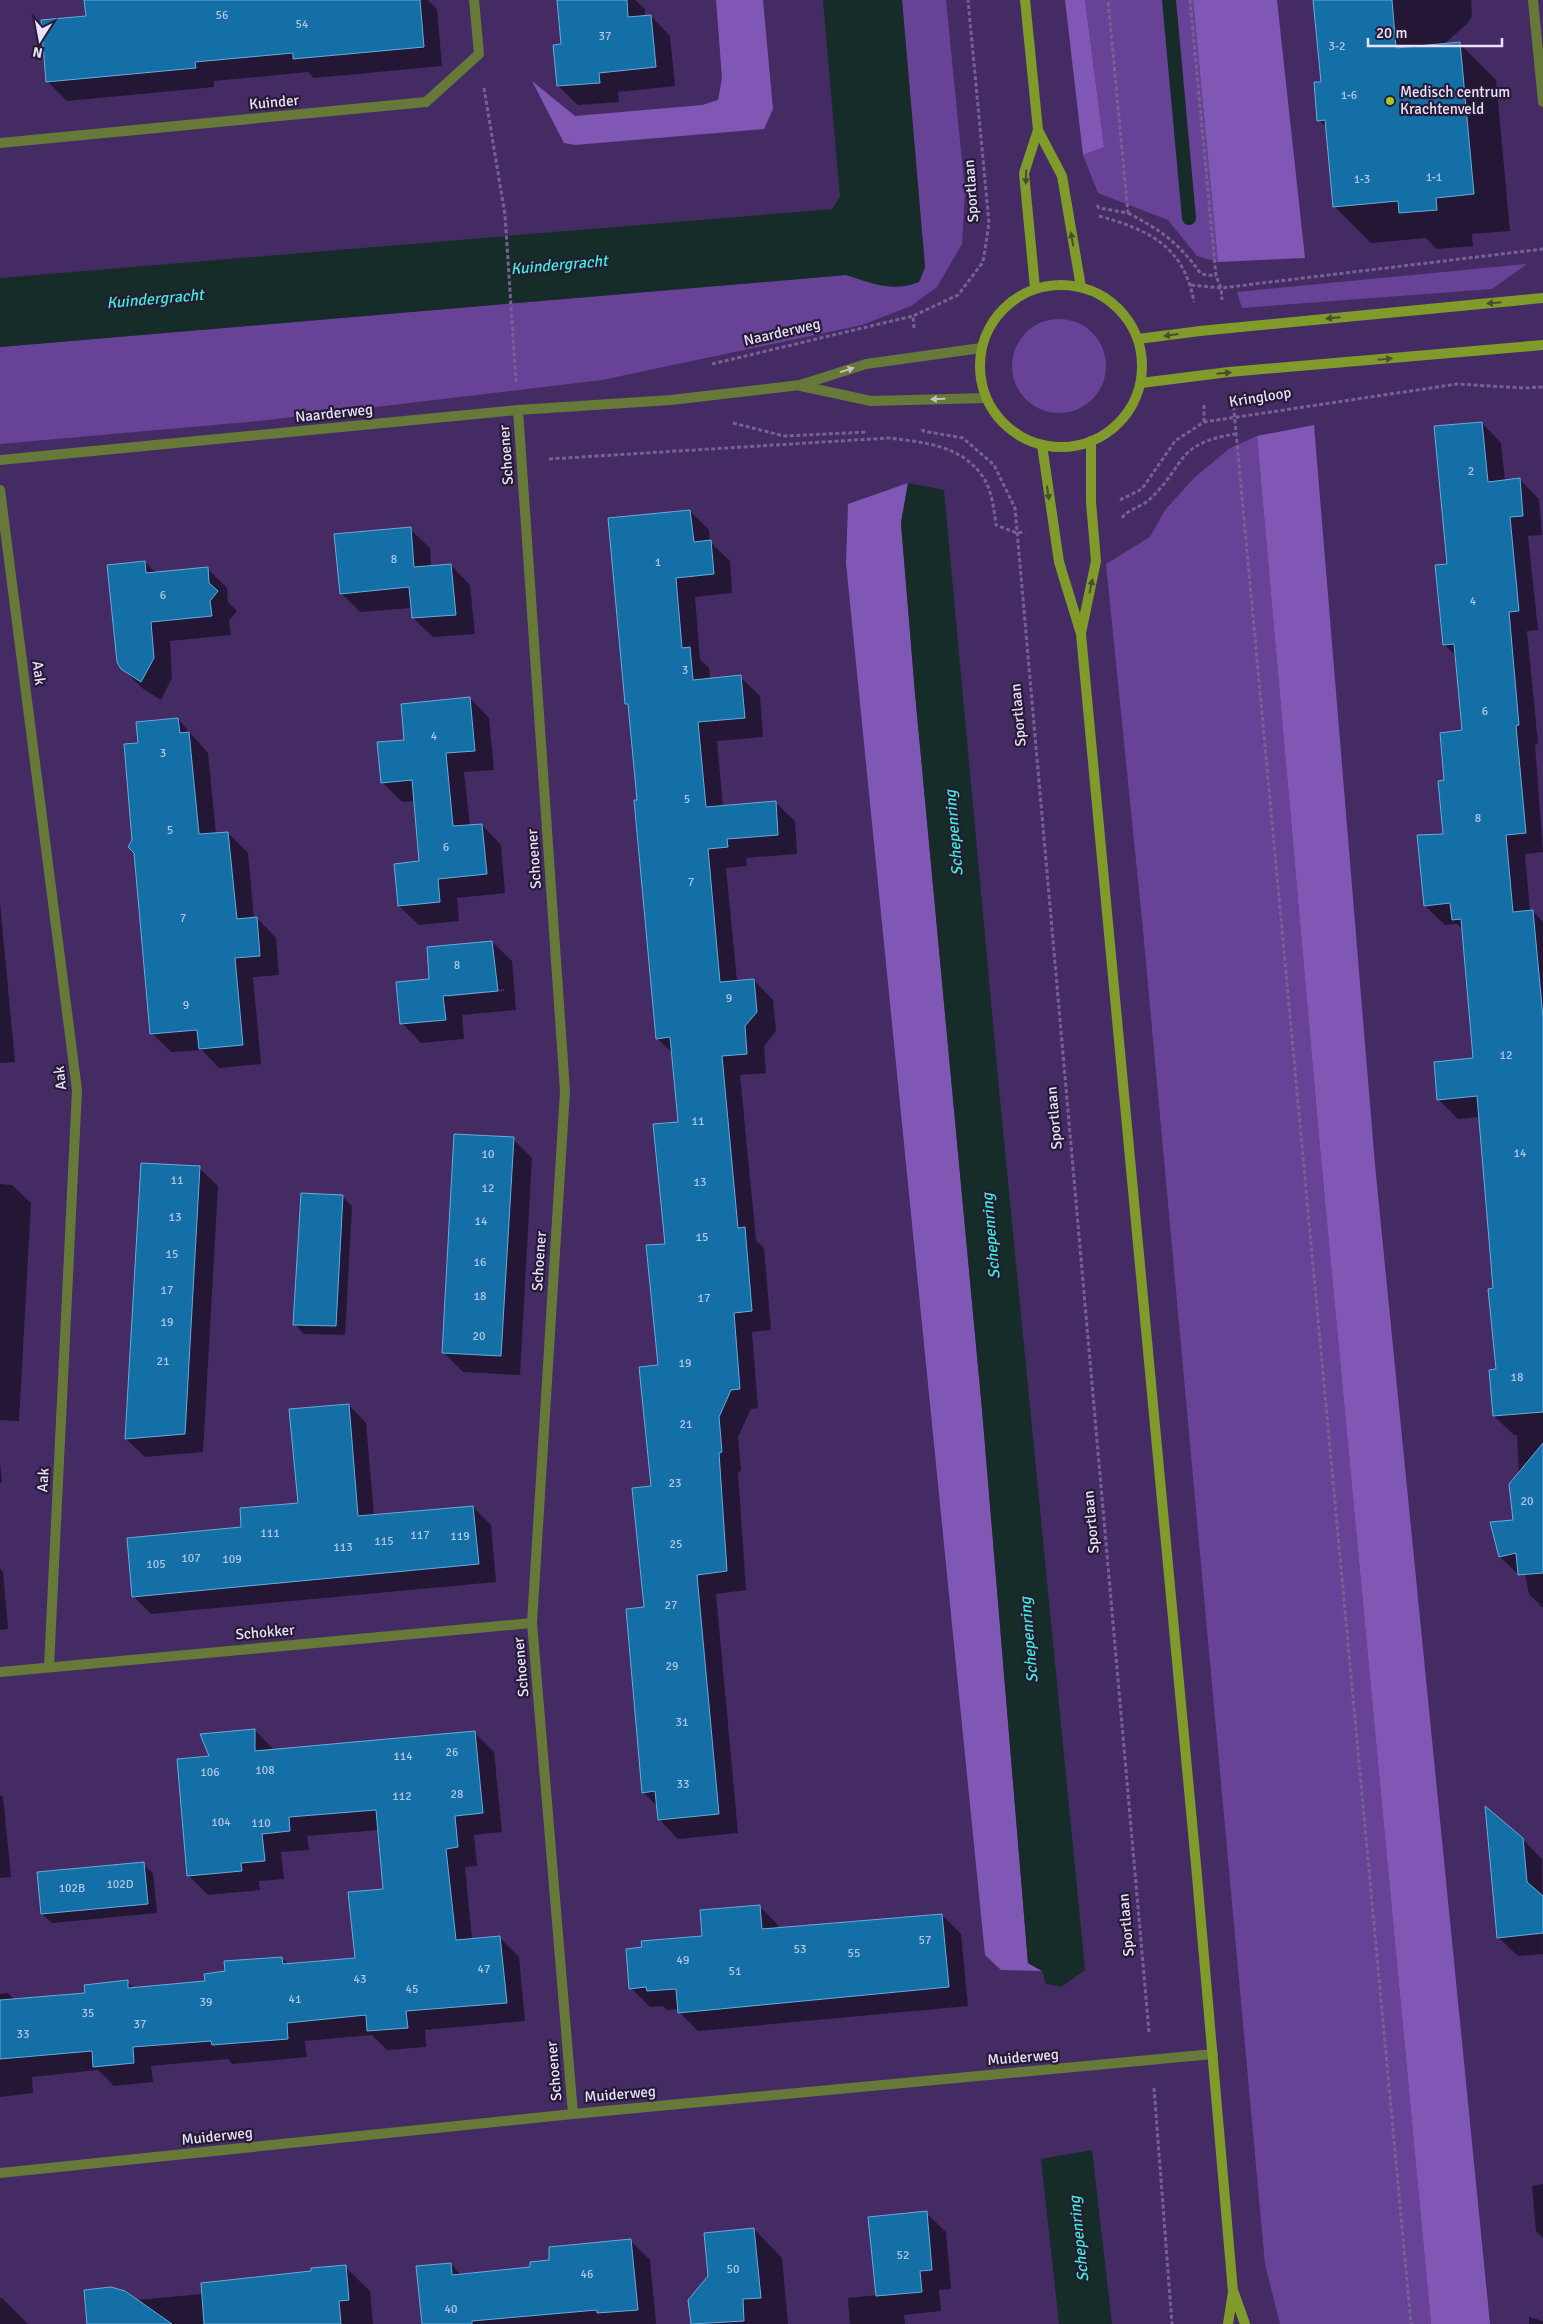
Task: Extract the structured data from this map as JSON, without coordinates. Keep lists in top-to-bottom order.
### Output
{
  "streets": {
    "street": [
      "Kuinder",
      "Naarderweg",
      "Kringloop",
      "Schoener",
      "Aak",
      "Schokker",
      "Muiderweg"
    ],
    "path": ["Sportlaan"]
  },
  "crossings": [
    ["Sportlaan", "Naarderweg"],
    ["Sportlaan", "Muiderweg"],
    ["Naarderweg", "Kringloop"],
    ["Naarderweg", "Schoener"],
    ["Schoener", "Schokker"],
    ["Schoener", "Muiderweg"],
    ["Aak", "Schokker"]
  ],
  "water": ["Kuindergracht", "Schepenring"],
  "places": ["Medisch centrum Krachtenveld"],
  "house_numbers": [
    "56",
    "54",
    "37",
    "3-2",
    "1-6",
    "1-1",
    "1-3",
    "2",
    "8",
    "1",
    "6",
    "4",
    "3",
    "6",
    "4",
    "3",
    "5",
    "8",
    "5",
    "6",
    "7",
    "7",
    "8",
    "9",
    "9",
    "12",
    "11",
    "14",
    "10",
    "11",
    "13",
    "12",
    "13",
    "14",
    "15",
    "15",
    "16",
    "17",
    "18",
    "17",
    "19",
    "20",
    "21",
    "19",
    "18",
    "21",
    "23",
    "20",
    "111",
    "117",
    "119",
    "115",
    "25",
    "113",
    "107",
    "109",
    "105",
    "27",
    "29",
    "31",
    "26",
    "114",
    "108",
    "106",
    "33",
    "28",
    "112",
    "104",
    "110",
    "102D",
    "102B",
    "57",
    "53",
    "55",
    "49",
    "47",
    "51",
    "43",
    "45",
    "41",
    "39",
    "35",
    "37",
    "33",
    "52",
    "50",
    "46",
    "40"
  ],
  "scale_bar": "20 m",
  "north": "bottom"
}
